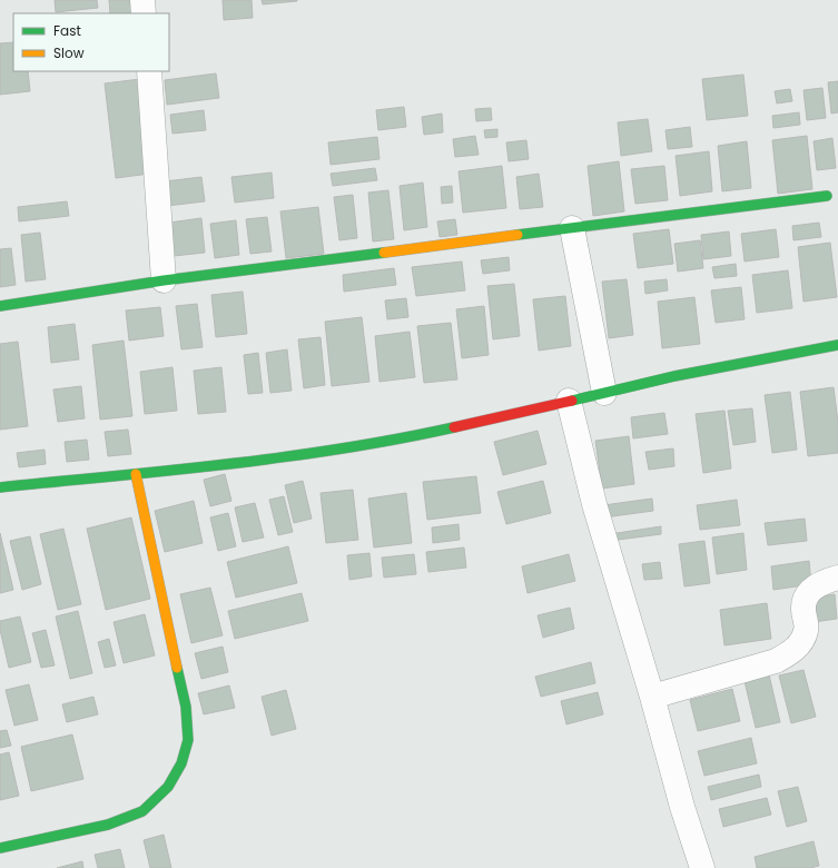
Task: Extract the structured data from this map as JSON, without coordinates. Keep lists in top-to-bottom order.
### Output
{
  "legend": ["Fast", "Slow"]
}
